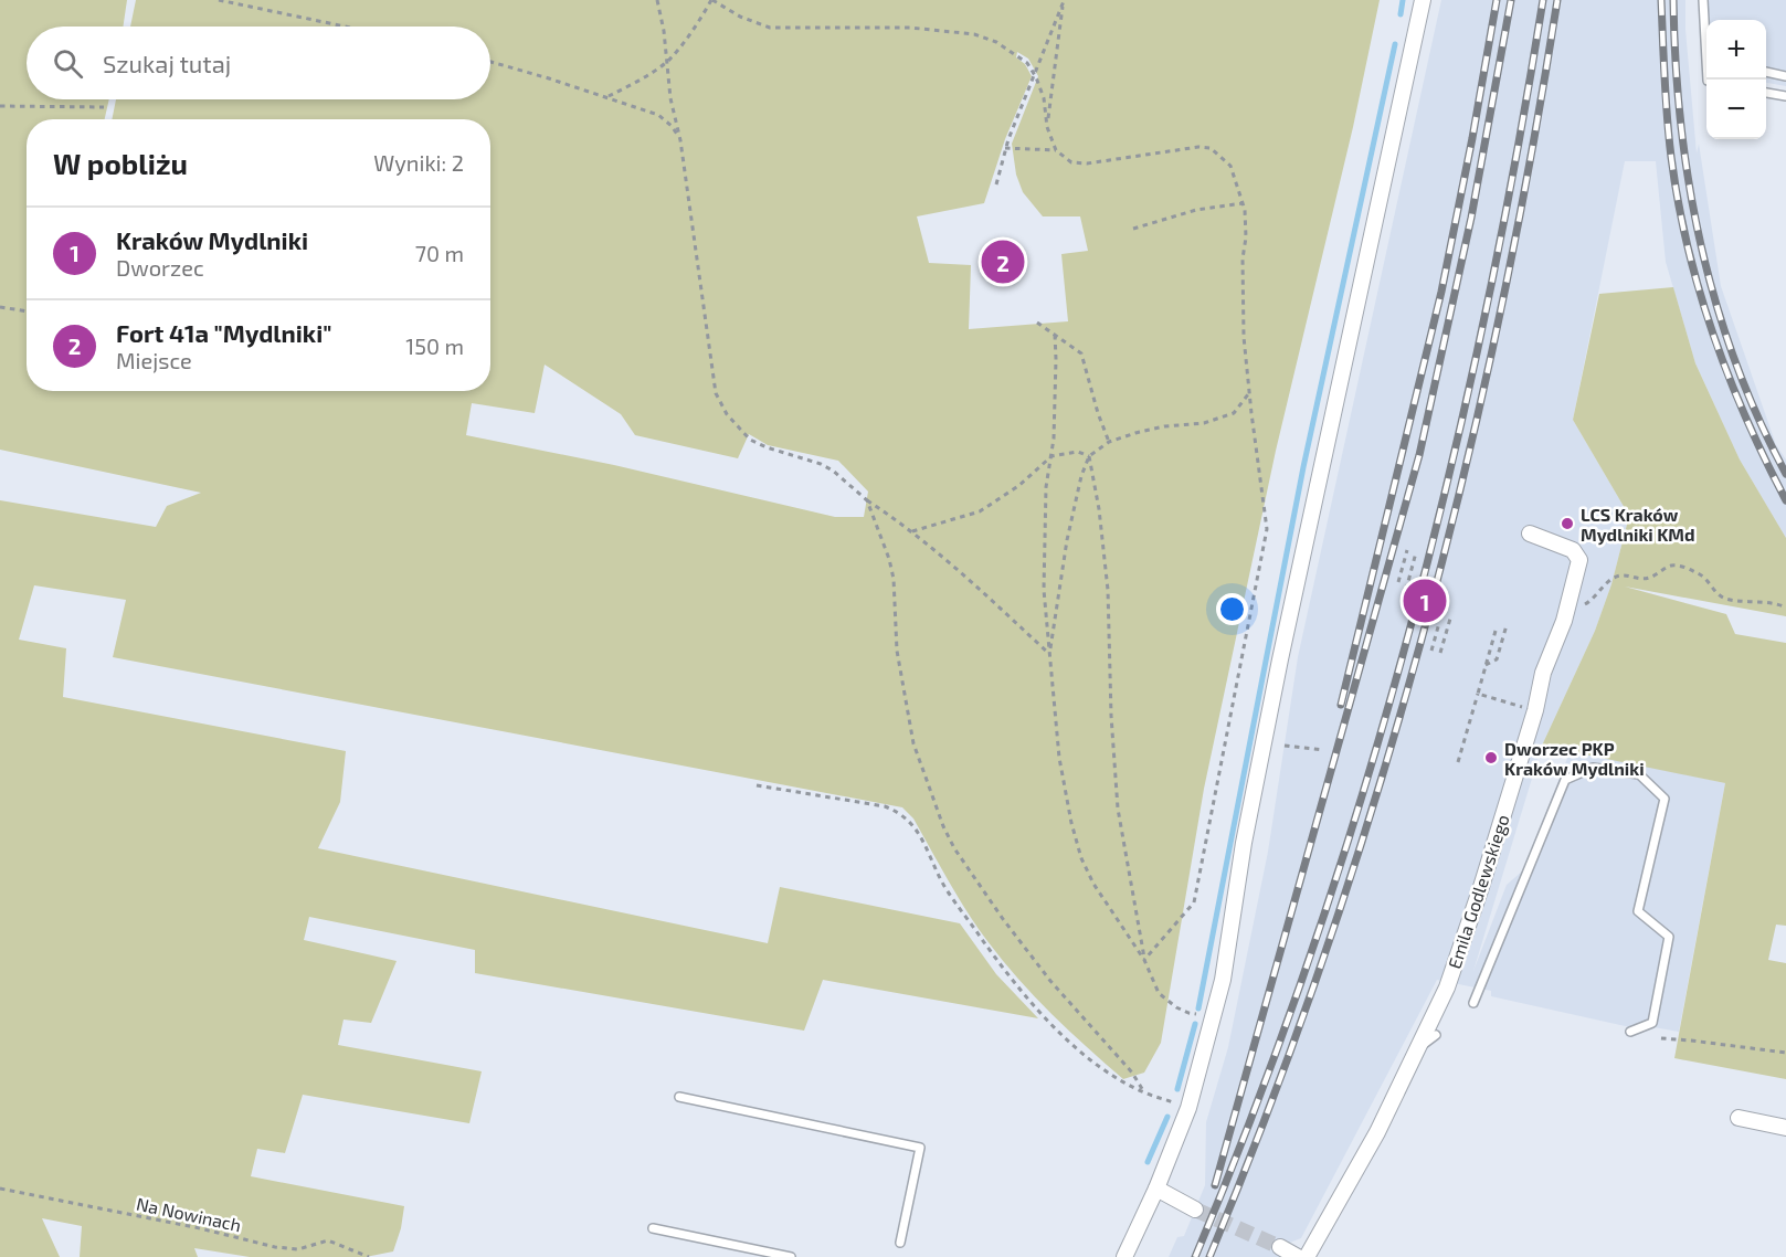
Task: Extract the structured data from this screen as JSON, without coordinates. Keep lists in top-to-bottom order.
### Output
{
  "streets": {
    "street": ["Emila Godlewskiego"],
    "path": ["Na Nowinach"]
  },
  "places": ["LCS Kraków Mydlniki KMd", "Dworzec PKP Kraków Mydlniki"],
  "page": {
    "map_buttons": ["+", "−"],
    "search": "Szukaj tutaj",
    "heading": ["W pobliżu", "Wyniki: 2"],
    "list": [
      {
        "mark": "1",
        "name": "Kraków Mydlniki",
        "note": "Dworzec",
        "value": "70 m"
      },
      {
        "mark": "2",
        "name": "Fort 41a \"Mydlniki\"",
        "note": "Miejsce",
        "value": "150 m"
      }
    ],
    "pins": ["2", "1"]
  }
}
